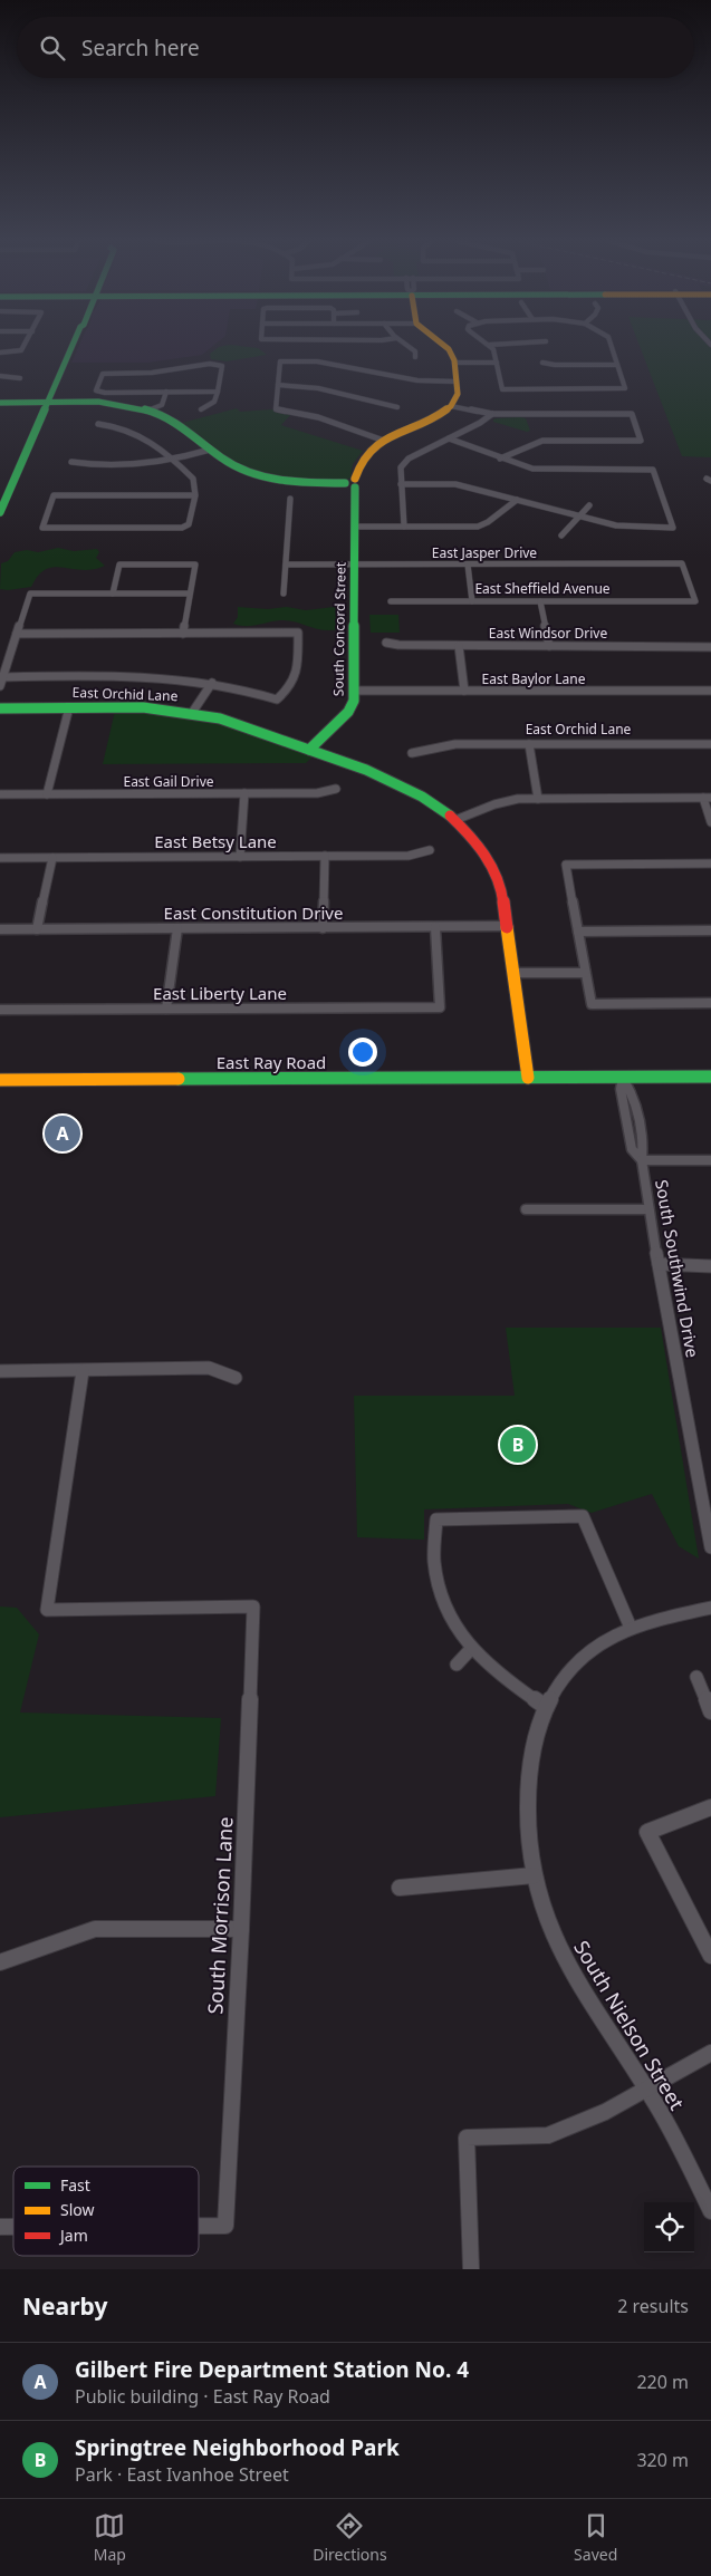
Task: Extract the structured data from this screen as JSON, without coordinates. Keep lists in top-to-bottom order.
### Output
{
  "streets": {
    "street": [
      "East Jasper Drive",
      "East Sheffield Avenue",
      "South Concord Street",
      "East Windsor Drive",
      "East Baylor Lane",
      "East Orchid Lane",
      "East Gail Drive",
      "East Betsy Lane",
      "East Constitution Drive",
      "East Liberty Lane",
      "East Ray Road",
      "South Southwind Drive",
      "South Morrison Lane",
      "South Nielson Street"
    ]
  },
  "crossings": [
    ["East Jasper Drive", "South Concord Street"],
    ["South Concord Street", "East Baylor Lane"],
    ["South Concord Street", "East Orchid Lane"],
    ["East Constitution Drive", "East Liberty Lane"],
    ["East Ray Road", "South Southwind Drive"]
  ],
  "legend": ["Fast", "Slow", "Jam"],
  "page": {
    "search": "Search here",
    "pins": ["A", "B"],
    "heading": ["Nearby", "2 results"],
    "list": [
      {
        "mark": "A",
        "name": "Gilbert Fire Department Station No. 4",
        "note": "Public building · East Ray Road",
        "value": "220 m"
      },
      {
        "mark": "B",
        "name": "Springtree Neighborhood Park",
        "note": "Park · East Ivanhoe Street",
        "value": "320 m"
      }
    ],
    "nav": ["Map", "Directions", "Saved"]
  }
}
